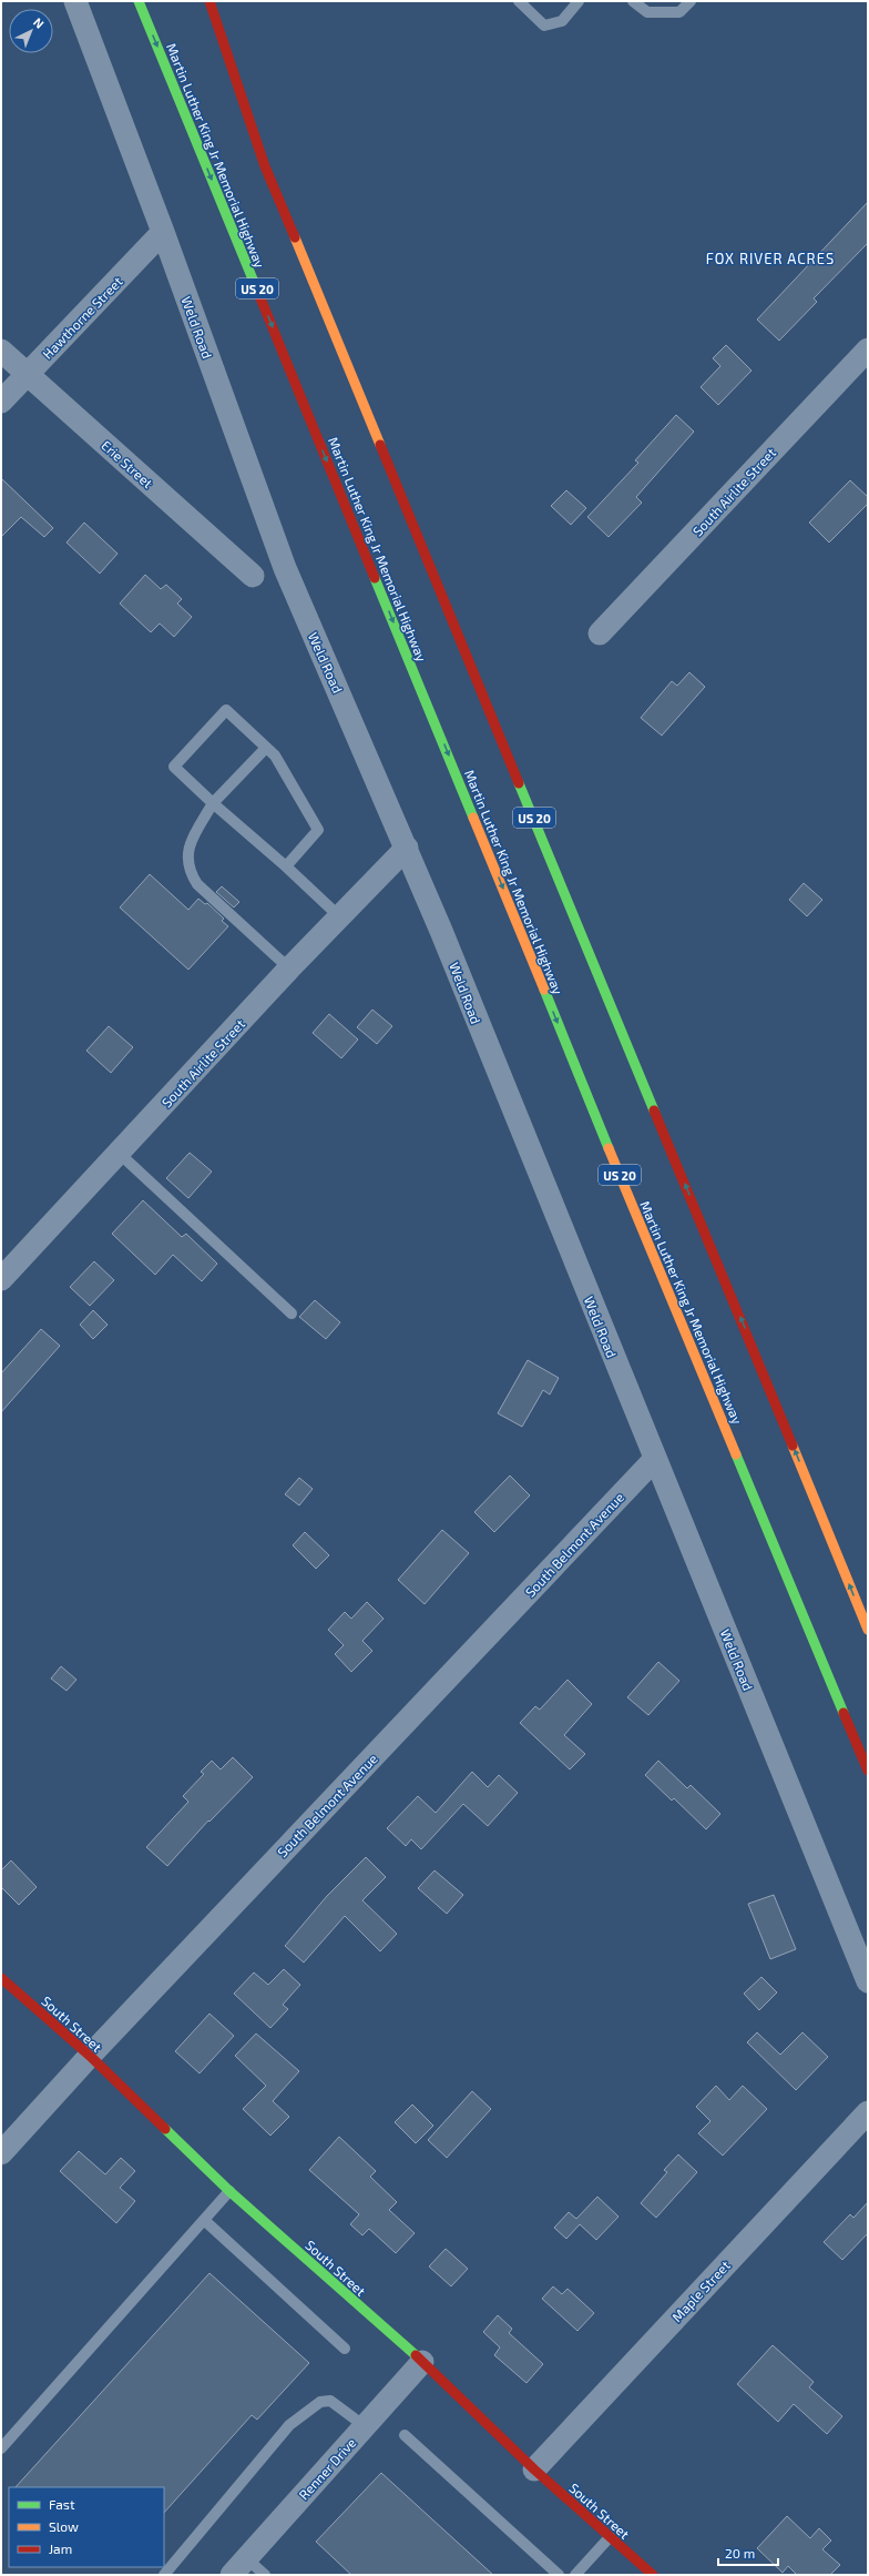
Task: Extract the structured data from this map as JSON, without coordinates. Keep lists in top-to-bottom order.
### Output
{
  "streets": {
    "main road": ["Martin Luther King Jr Memorial Highway", "US 20", "South Street"],
    "street": [
      "Hawthorne Street",
      "Weld Road",
      "Erie Street",
      "South Airlite Street",
      "South Belmont Avenue",
      "Maple Street",
      "Renner Drive"
    ]
  },
  "crossings": [
    ["Hawthorne Street", "Weld Road"],
    ["Hawthorne Street", "Erie Street"],
    ["Weld Road", "South Airlite Street"],
    ["Weld Road", "South Belmont Avenue"],
    ["South Belmont Avenue", "South Street"],
    ["South Street", "Maple Street"],
    ["South Street", "Renner Drive"]
  ],
  "districts": ["FOX RIVER ACRES"],
  "legend": ["Fast", "Slow", "Jam"],
  "scale_bar": "20 m",
  "north": "top right"
}
